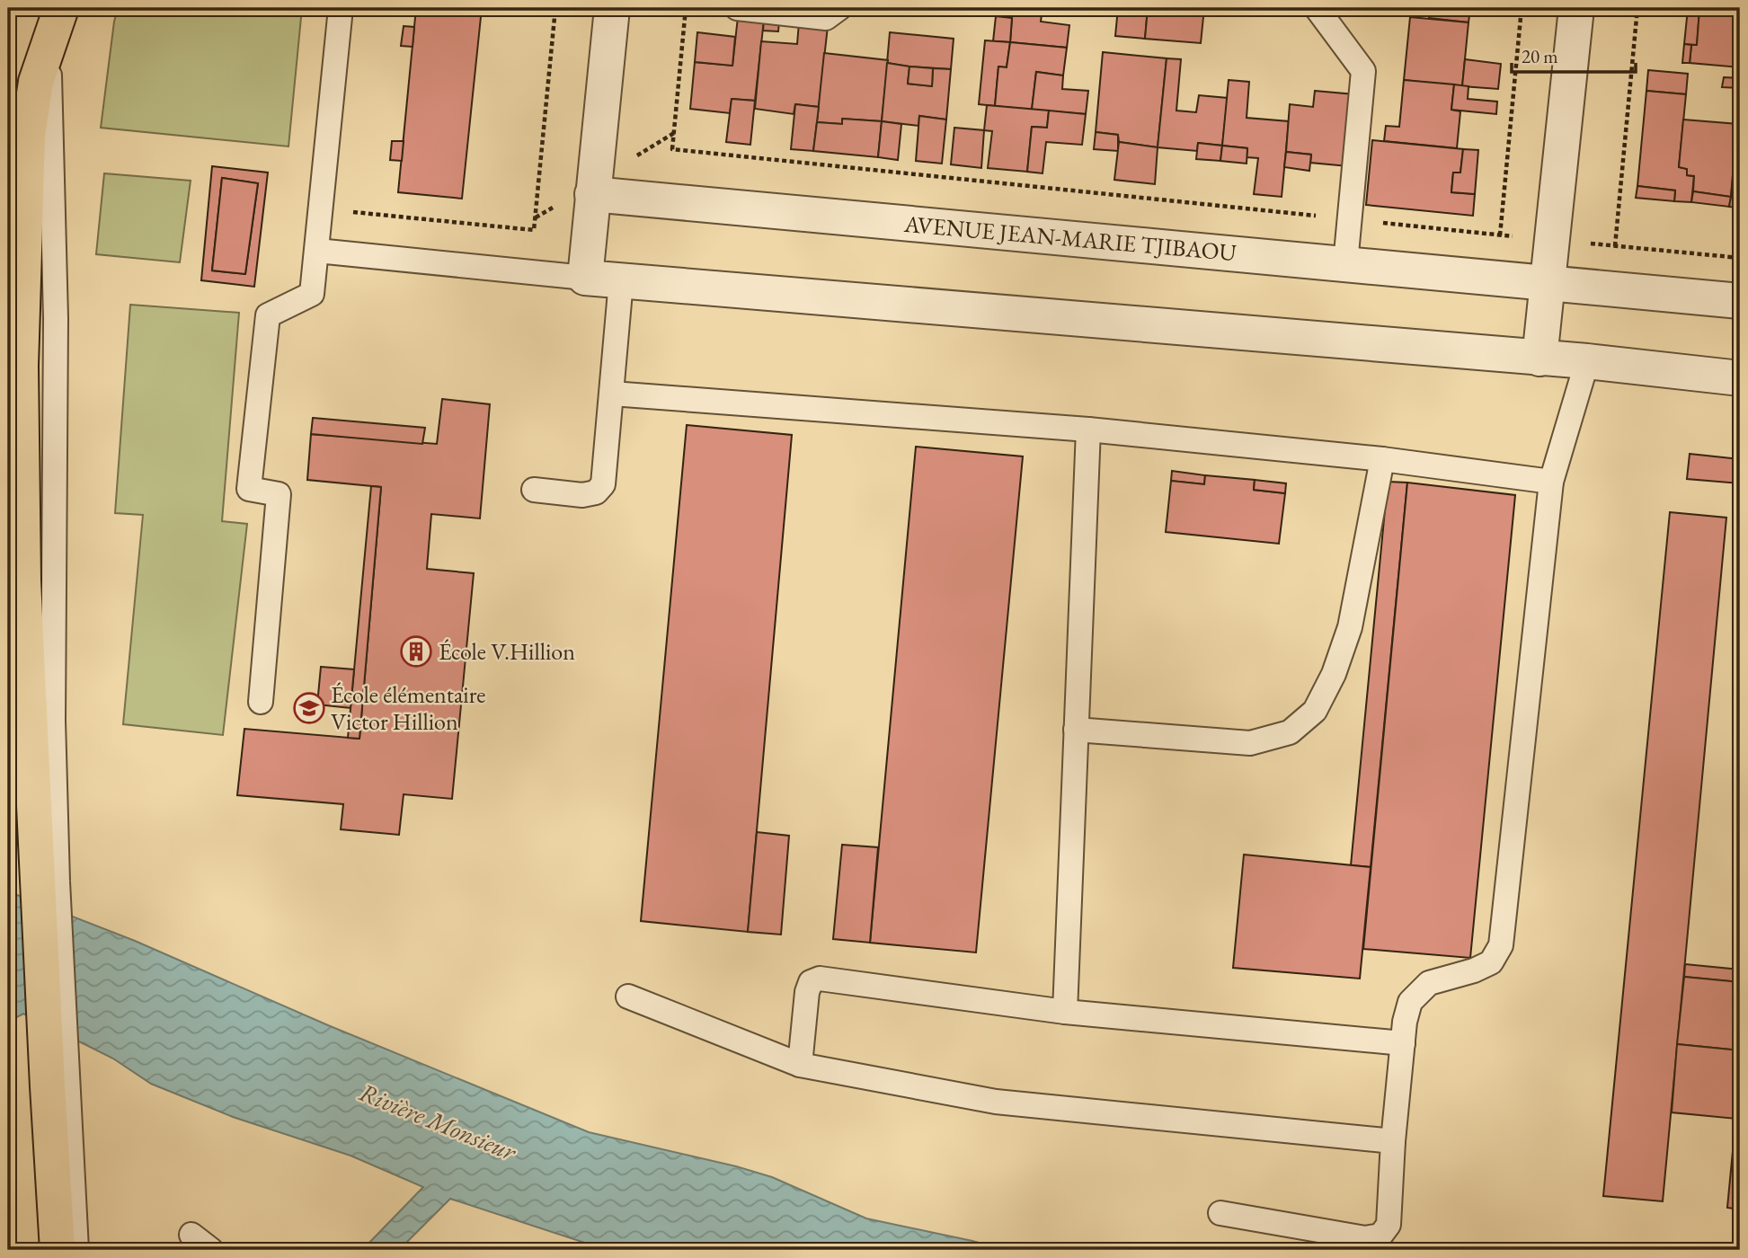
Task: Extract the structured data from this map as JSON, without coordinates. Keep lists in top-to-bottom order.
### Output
{
  "streets": {
    "street": ["AVENUE JEAN-MARIE TJIBAOU"]
  },
  "water": ["Rivière Monsieur"],
  "places": {
    "building": ["École V.Hillion"],
    "school or university": ["École élémentaire Victor Hillion"]
  },
  "scale_bar": "20 m"
}
